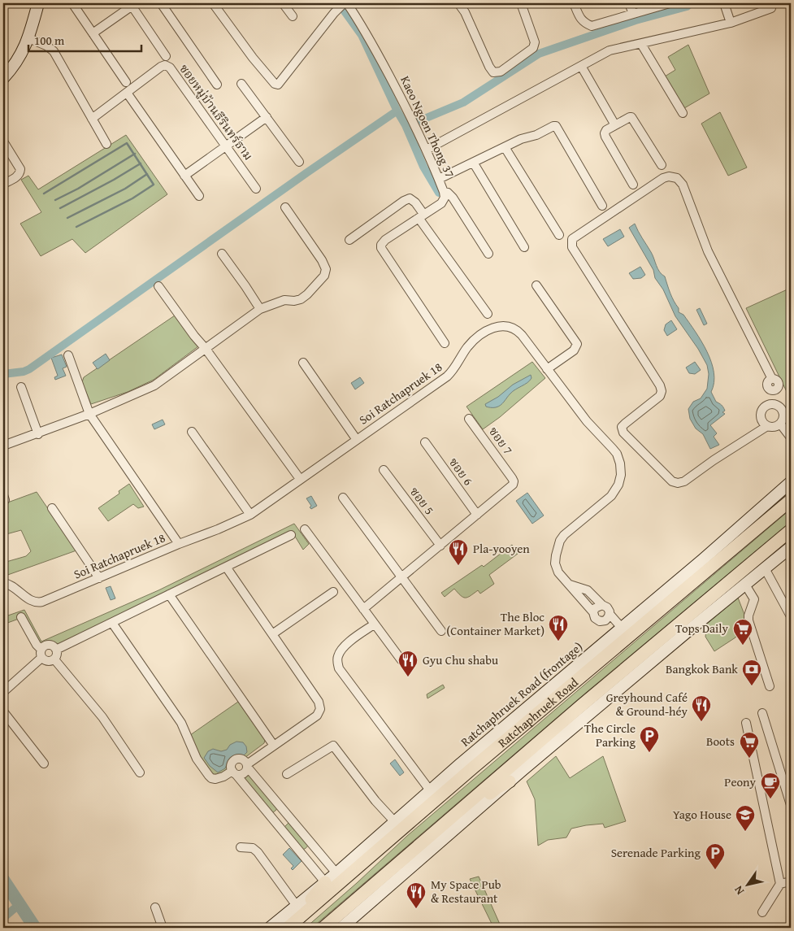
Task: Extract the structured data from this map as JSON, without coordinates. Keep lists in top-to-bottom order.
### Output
{
  "streets": {
    "main road": ["Ratchaphruek Road (frontage)", "Ratchaphruek Road"],
    "street": [
      "ซอยหมู่บ้านธีรินทร์ธาม",
      "Kaeo Ngoen Thong 37",
      "Soi Ratchapruek 18",
      "ซอย 7",
      "ซอย 6",
      "ซอย 5"
    ]
  },
  "crossings": [
    ["Soi Ratchapruek 18", "Ratchaphruek Road (frontage)"],
    ["ซอย 7", "ซอย 6"]
  ],
  "places": {
    "restaurant": [
      "Pla-yooyen",
      "The Bloc (Container Market)",
      "Gyu Chu shabu",
      "Greyhound Café & Ground-héy",
      "My Space Pub & Restaurant"
    ],
    "supermarket": ["Tops Daily", "Boots"],
    "bank": ["Bangkok Bank"],
    "parking": ["The Circle Parking", "Serenade Parking"],
    "cafe": ["Peony"],
    "school or university": ["Yago House"]
  },
  "scale_bar": "100 m",
  "north": "bottom left"
}
